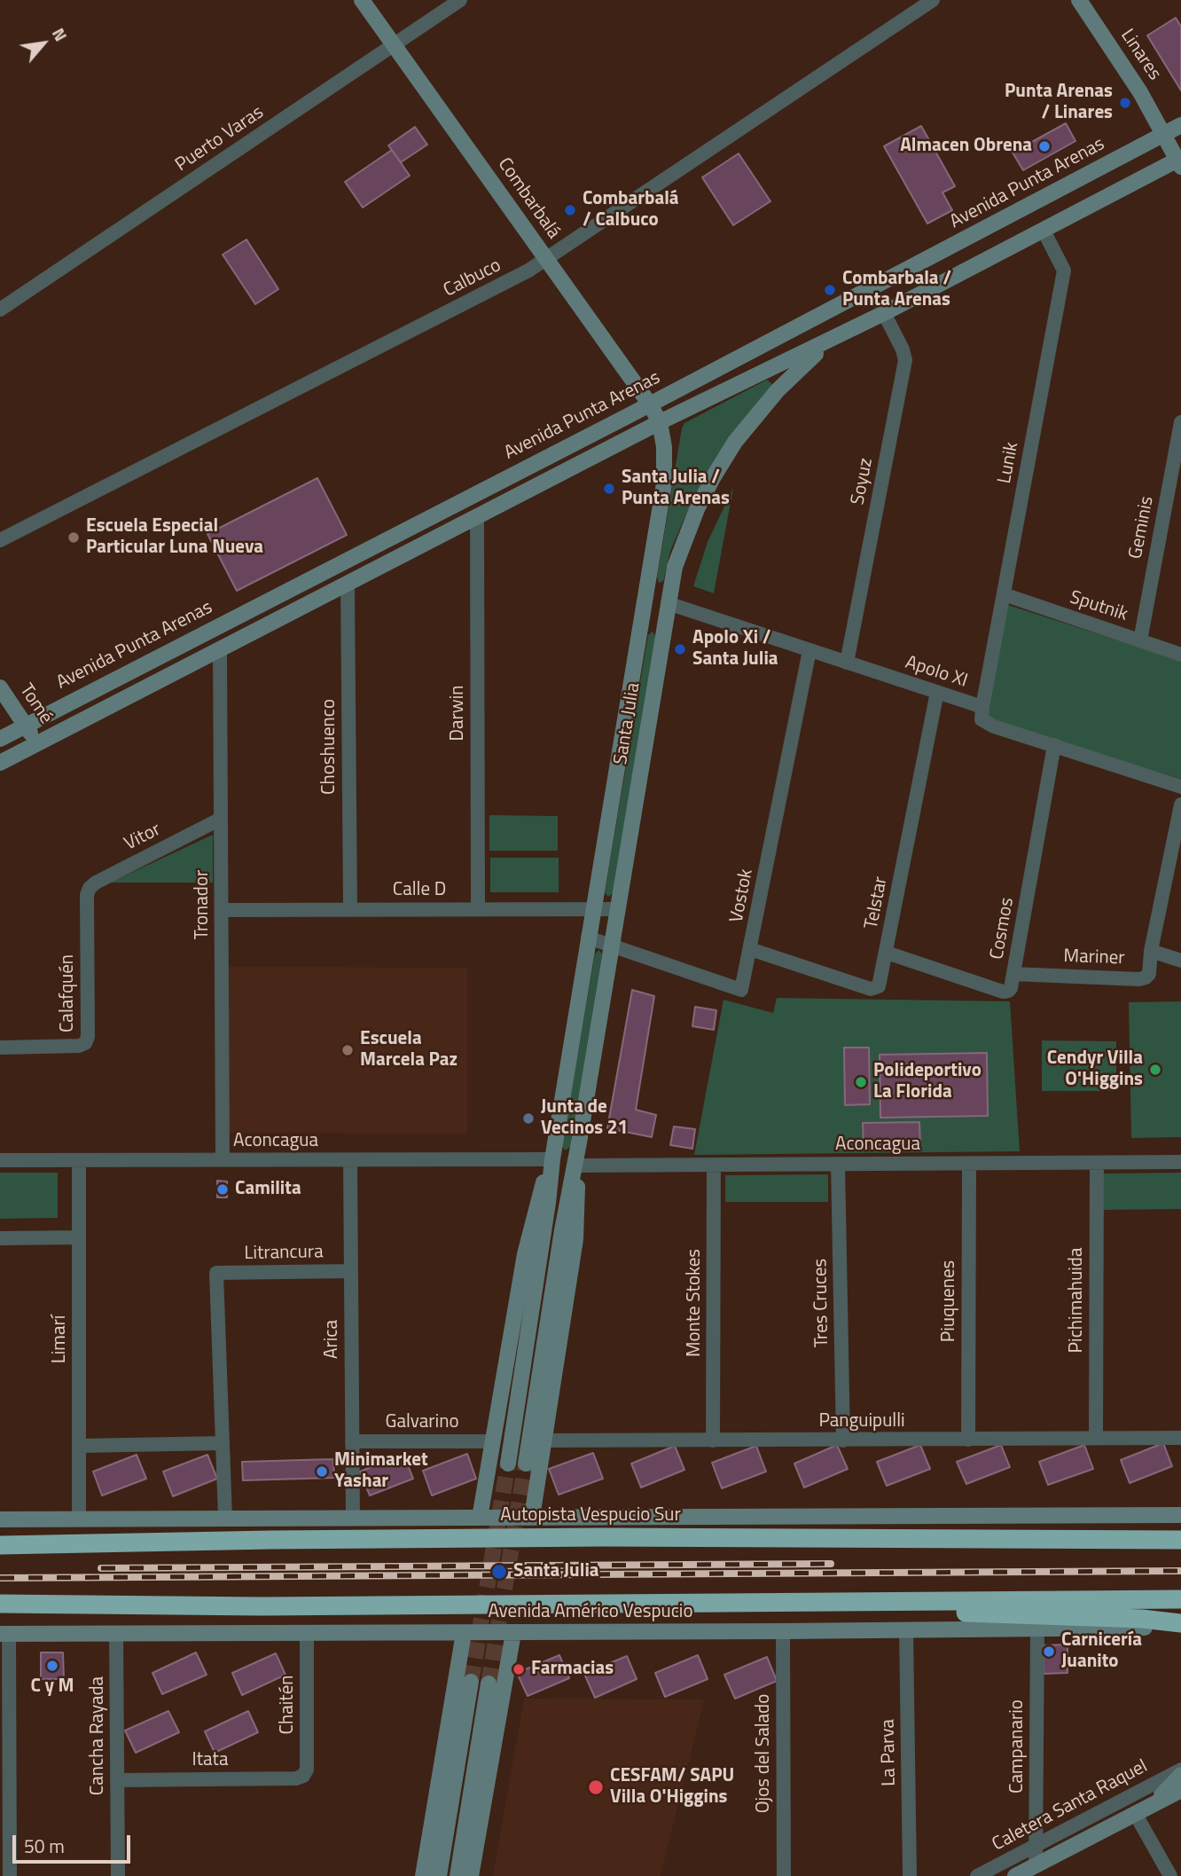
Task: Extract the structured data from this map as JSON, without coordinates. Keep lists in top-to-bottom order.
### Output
{
  "streets": {
    "highway": ["Autopista Vespucio Sur"],
    "main road": [
      "Linares",
      "Avenida Punta Arenas",
      "Combarbalá",
      "Tomé",
      "Santa Julia",
      "Avenida Américo Vespucio"
    ],
    "street": [
      "Puerto Varas",
      "Calbuco",
      "Lunik",
      "Soyuz",
      "Geminis",
      "Sputnik",
      "Apolo XI",
      "Darwin",
      "Choshuenco",
      "Vitor",
      "Calle D",
      "Vostok",
      "Telstar",
      "Tronador",
      "Cosmos",
      "Mariner",
      "Calafquén",
      "Aconcagua",
      "Litrancura",
      "Pichimahuida",
      "Piuquenes",
      "Monte Stokes",
      "Tres Cruces",
      "Limarí",
      "Arica",
      "Panguipulli",
      "Galvarino",
      "Chaitén",
      "Cancha Rayada",
      "Campanario",
      "La Parva",
      "Ojos del Salado",
      "Itata",
      "Caletera Santa Raquel"
    ]
  },
  "crossings": [
    ["Linares", "Avenida Punta Arenas"],
    ["Puerto Varas", "Combarbalá"],
    ["Avenida Punta Arenas", "Combarbalá"],
    ["Avenida Punta Arenas", "Tomé"],
    ["Combarbalá", "Calbuco"],
    ["Combarbalá", "Santa Julia"],
    ["Lunik", "Sputnik"],
    ["Lunik", "Apolo XI"],
    ["Soyuz", "Apolo XI"],
    ["Geminis", "Sputnik"],
    ["Apolo XI", "Santa Julia"],
    ["Apolo XI", "Vostok"],
    ["Apolo XI", "Telstar"],
    ["Apolo XI", "Cosmos"],
    ["Darwin", "Calle D"],
    ["Santa Julia", "Calle D"],
    ["Santa Julia", "Vostok"],
    ["Santa Julia", "Aconcagua"],
    ["Santa Julia", "Panguipulli"],
    ["Santa Julia", "Galvarino"],
    ["Choshuenco", "Calle D"],
    ["Vitor", "Tronador"],
    ["Vitor", "Calafquén"],
    ["Calle D", "Tronador"],
    ["Vostok", "Telstar"],
    ["Telstar", "Cosmos"],
    ["Tronador", "Aconcagua"],
    ["Cosmos", "Mariner"],
    ["Aconcagua", "Pichimahuida"],
    ["Aconcagua", "Piuquenes"],
    ["Aconcagua", "Monte Stokes"],
    ["Aconcagua", "Tres Cruces"],
    ["Aconcagua", "Limarí"],
    ["Aconcagua", "Arica"],
    ["Litrancura", "Arica"],
    ["Pichimahuida", "Panguipulli"],
    ["Piuquenes", "Panguipulli"],
    ["Monte Stokes", "Panguipulli"],
    ["Tres Cruces", "Panguipulli"],
    ["Arica", "Galvarino"],
    ["Avenida Américo Vespucio", "Chaitén"],
    ["Avenida Américo Vespucio", "Cancha Rayada"],
    ["Avenida Américo Vespucio", "Campanario"],
    ["Avenida Américo Vespucio", "La Parva"],
    ["Avenida Américo Vespucio", "Ojos del Salado"],
    ["Chaitén", "Itata"],
    ["Cancha Rayada", "Itata"],
    ["Campanario", "Caletera Santa Raquel"]
  ],
  "places": [
    "Punta Arenas / Linares",
    "Almacen Obrena",
    "Combarbalá / Calbuco",
    "Combarbala / Punta Arenas",
    "Santa Julia / Punta Arenas",
    "Escuela Especial Particular Luna Nueva",
    "Apolo Xi / Santa Julia",
    "Escuela Marcela Paz",
    "Cendyr Villa O'Higgins",
    "Polideportivo La Florida",
    "Junta de Vecinos 21",
    "Camilita",
    "Minimarket Yashar",
    "Santa Julia",
    "Carnicería Juanito",
    "C y M",
    "Farmacias",
    "CESFAM/ SAPU Villa O'Higgins"
  ],
  "scale_bar": "50 m",
  "north": "top right"
}
